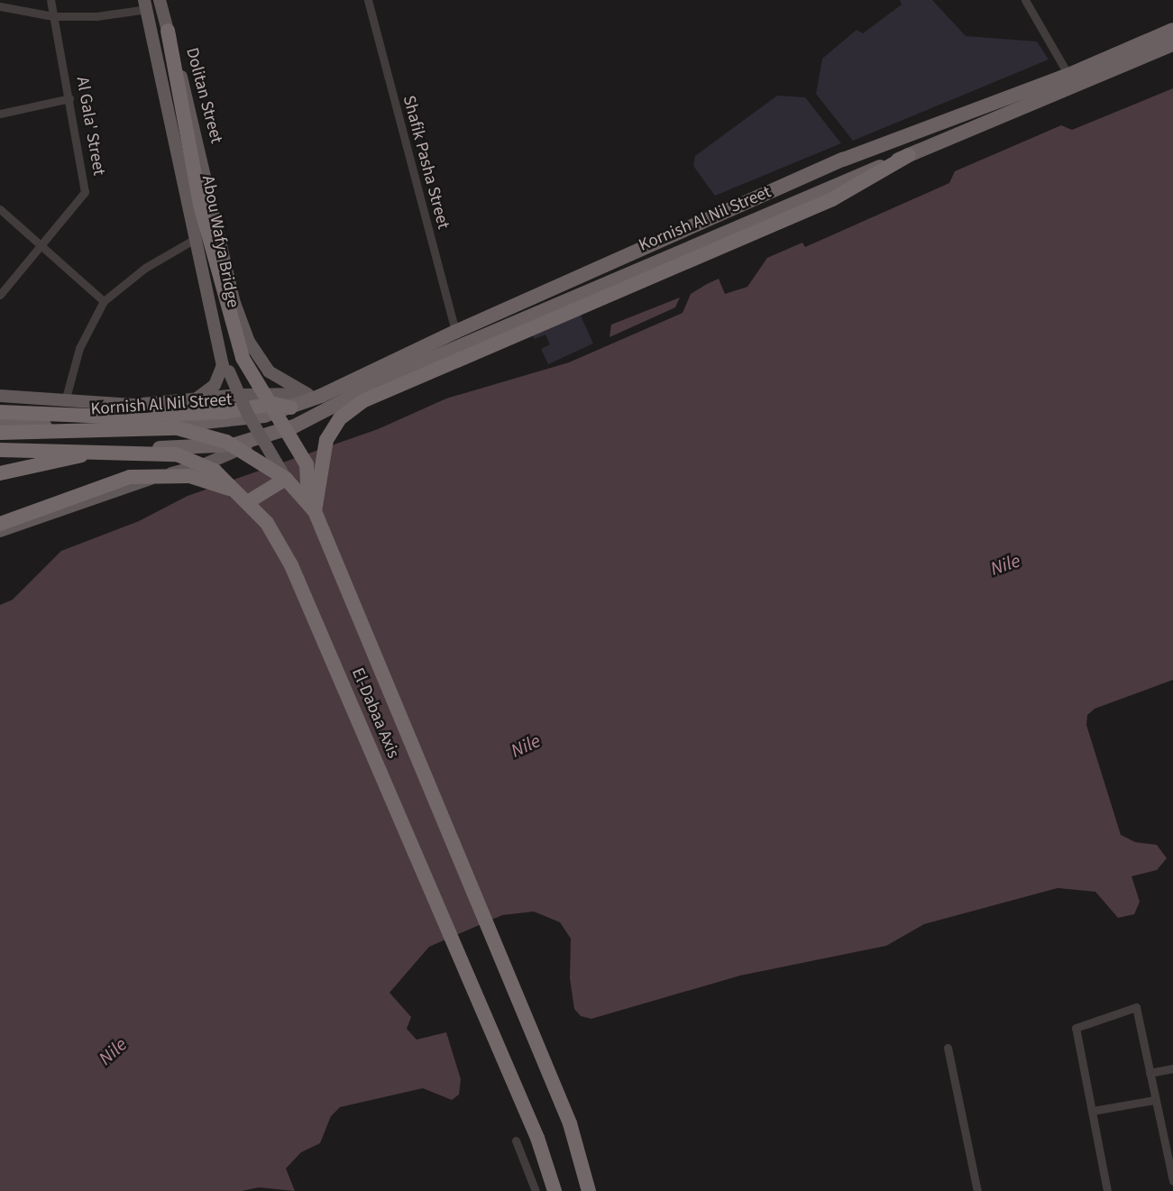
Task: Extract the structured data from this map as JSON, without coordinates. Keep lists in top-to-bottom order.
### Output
{
  "streets": {
    "highway": ["Kornish Al Nil Street", "El-Dabaa Axis"],
    "main road": ["Dolitan Street", "Abou Wafya Bridge"],
    "street": ["Al Gala' Street", "Shafik Pasha Street"]
  },
  "crossings": [
    ["Dolitan Street", "Kornish Al Nil Street"],
    ["Dolitan Street", "Abou Wafya Bridge"],
    ["Shafik Pasha Street", "Kornish Al Nil Street"]
  ],
  "water": ["Nile"]
}
